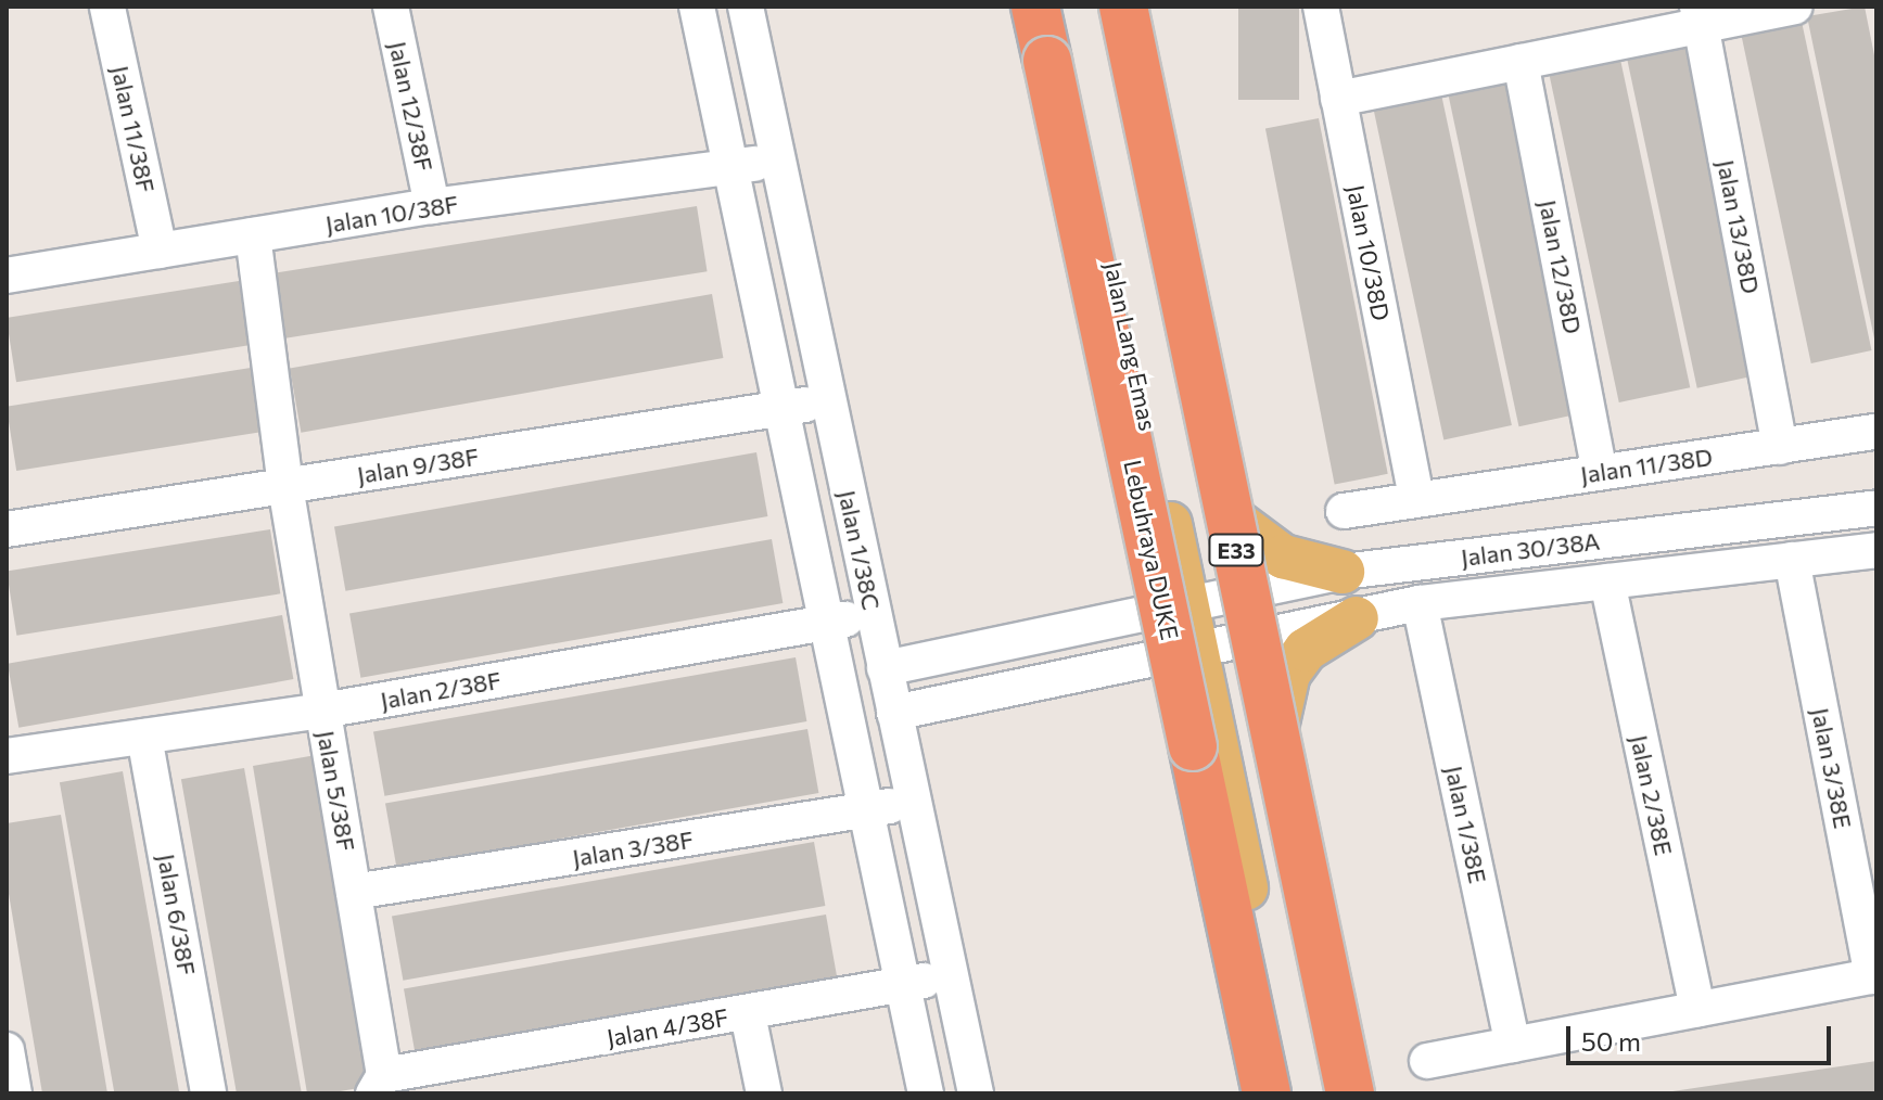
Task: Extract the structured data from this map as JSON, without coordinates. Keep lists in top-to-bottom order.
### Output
{
  "streets": {
    "highway": ["Lebuhraya DUKE", "E33"],
    "main road": ["Jalan Lang Emas"],
    "street": [
      "Jalan 12/38F",
      "Jalan 11/38F",
      "Jalan 10/38F",
      "Jalan 13/38D",
      "Jalan 10/38D",
      "Jalan 12/38D",
      "Jalan 9/38F",
      "Jalan 11/38D",
      "Jalan 30/38A",
      "Jalan 1/38C",
      "Jalan 2/38F",
      "Jalan 3/38E",
      "Jalan 5/38F",
      "Jalan 2/38E",
      "Jalan 1/38E",
      "Jalan 3/38F",
      "Jalan 6/38F",
      "Jalan 4/38F"
    ]
  },
  "crossings": [
    ["Jalan 12/38F", "Jalan 10/38F"],
    ["Jalan 11/38F", "Jalan 10/38F"],
    ["Jalan 10/38F", "Jalan 1/38C"],
    ["Jalan 10/38F", "Jalan 5/38F"],
    ["Jalan 13/38D", "Jalan 11/38D"],
    ["Jalan 10/38D", "Jalan 11/38D"],
    ["Jalan 12/38D", "Jalan 11/38D"],
    ["Jalan Lang Emas", "Jalan 30/38A"],
    ["Jalan 9/38F", "Jalan 1/38C"],
    ["Jalan 9/38F", "Jalan 5/38F"],
    ["Jalan 30/38A", "Jalan 1/38C"],
    ["Jalan 30/38A", "Jalan 3/38E"],
    ["Jalan 30/38A", "Jalan 2/38E"],
    ["Jalan 30/38A", "Jalan 1/38E"],
    ["Jalan 1/38C", "Jalan 2/38F"],
    ["Jalan 1/38C", "Jalan 3/38F"],
    ["Jalan 1/38C", "Jalan 4/38F"],
    ["Jalan 2/38F", "Jalan 5/38F"],
    ["Jalan 2/38F", "Jalan 6/38F"],
    ["Jalan 5/38F", "Jalan 3/38F"],
    ["Jalan 5/38F", "Jalan 4/38F"]
  ],
  "scale_bar": "50 m"
}
